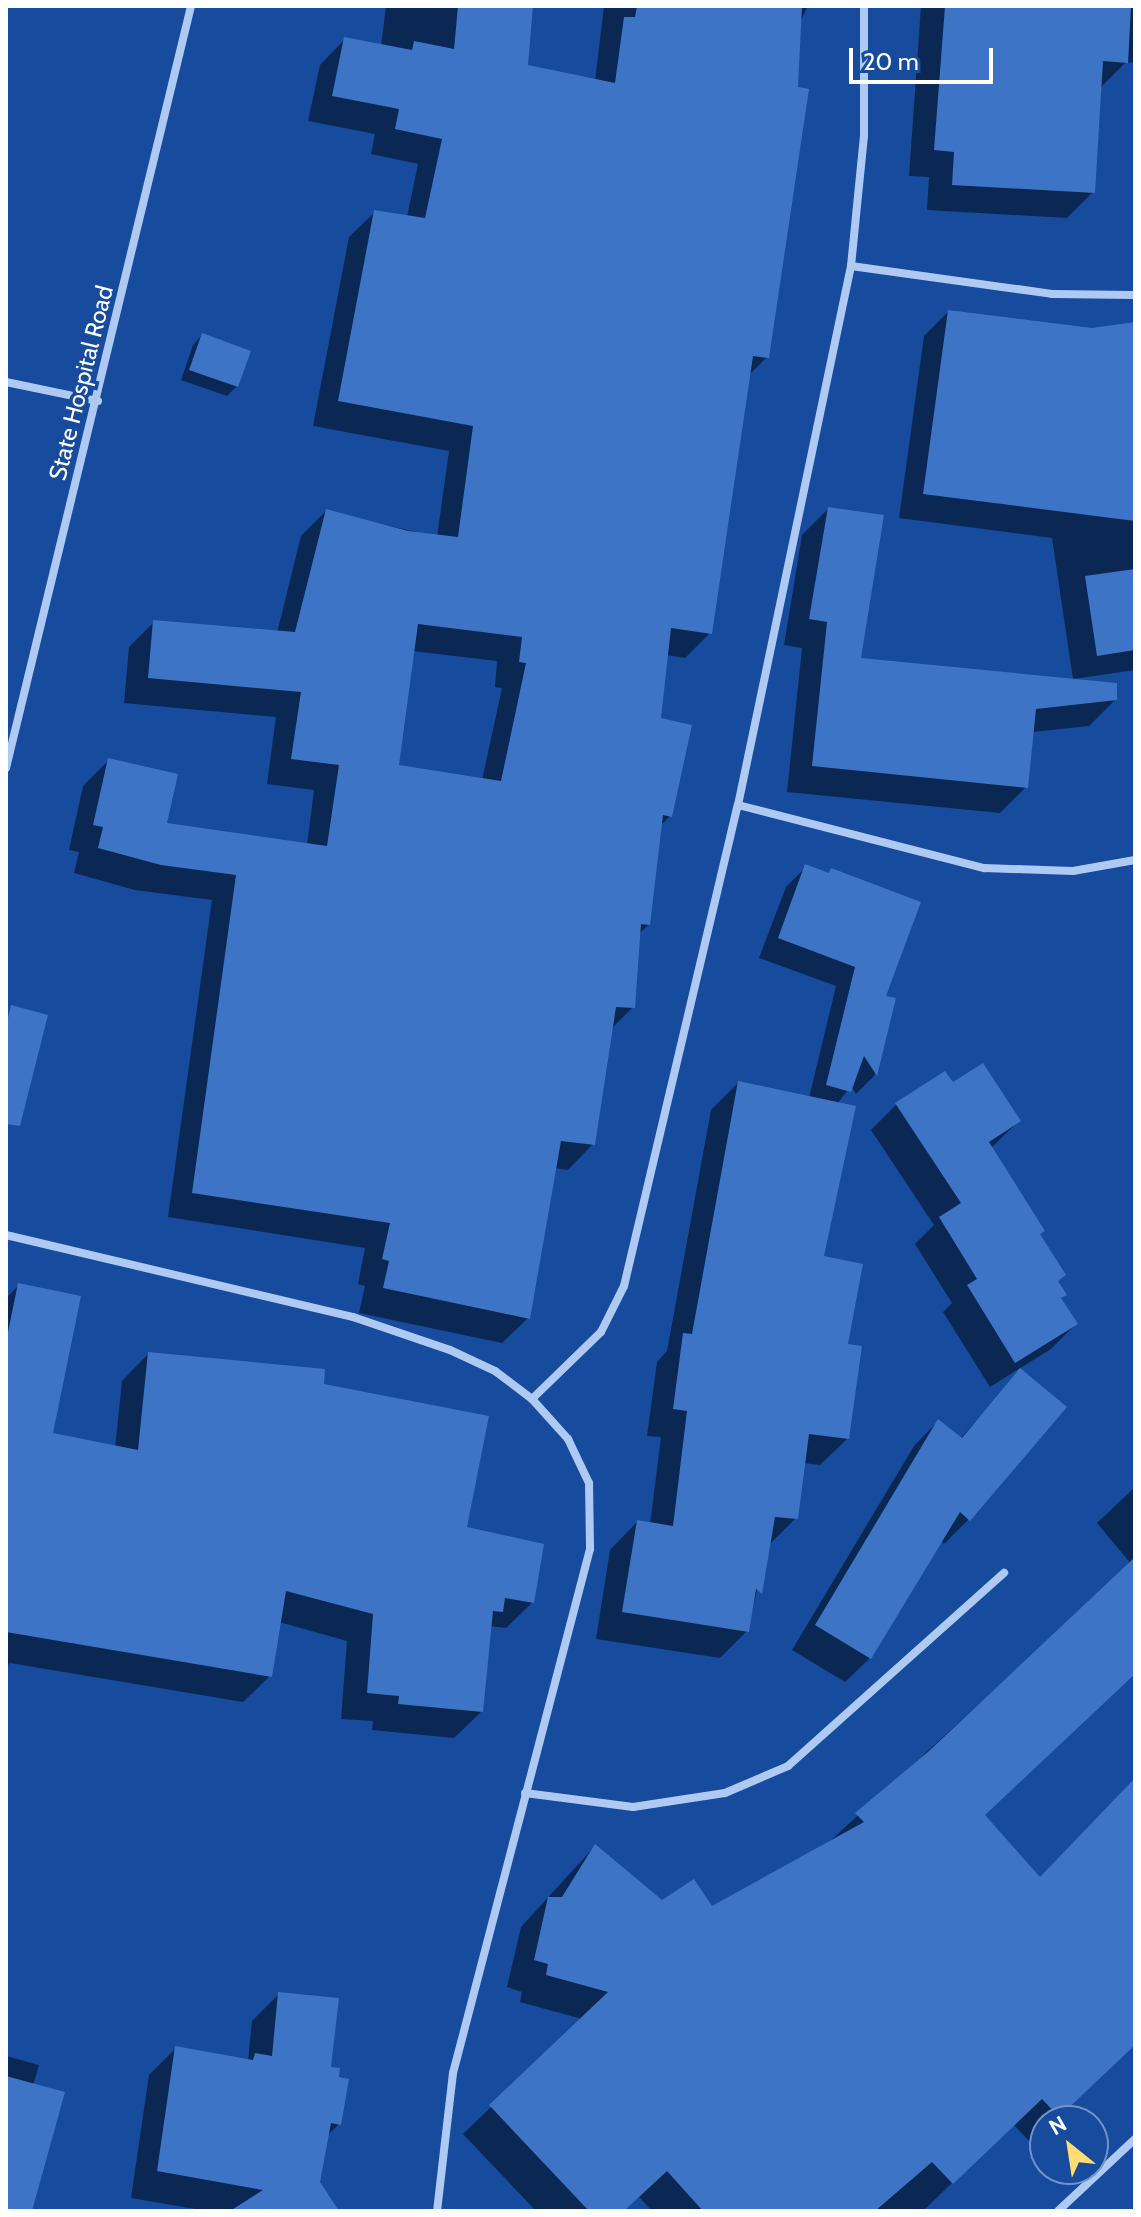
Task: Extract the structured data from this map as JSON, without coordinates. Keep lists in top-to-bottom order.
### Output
{
  "streets": {
    "street": ["State Hospital Road"]
  },
  "scale_bar": "20 m",
  "north": "top left"
}
